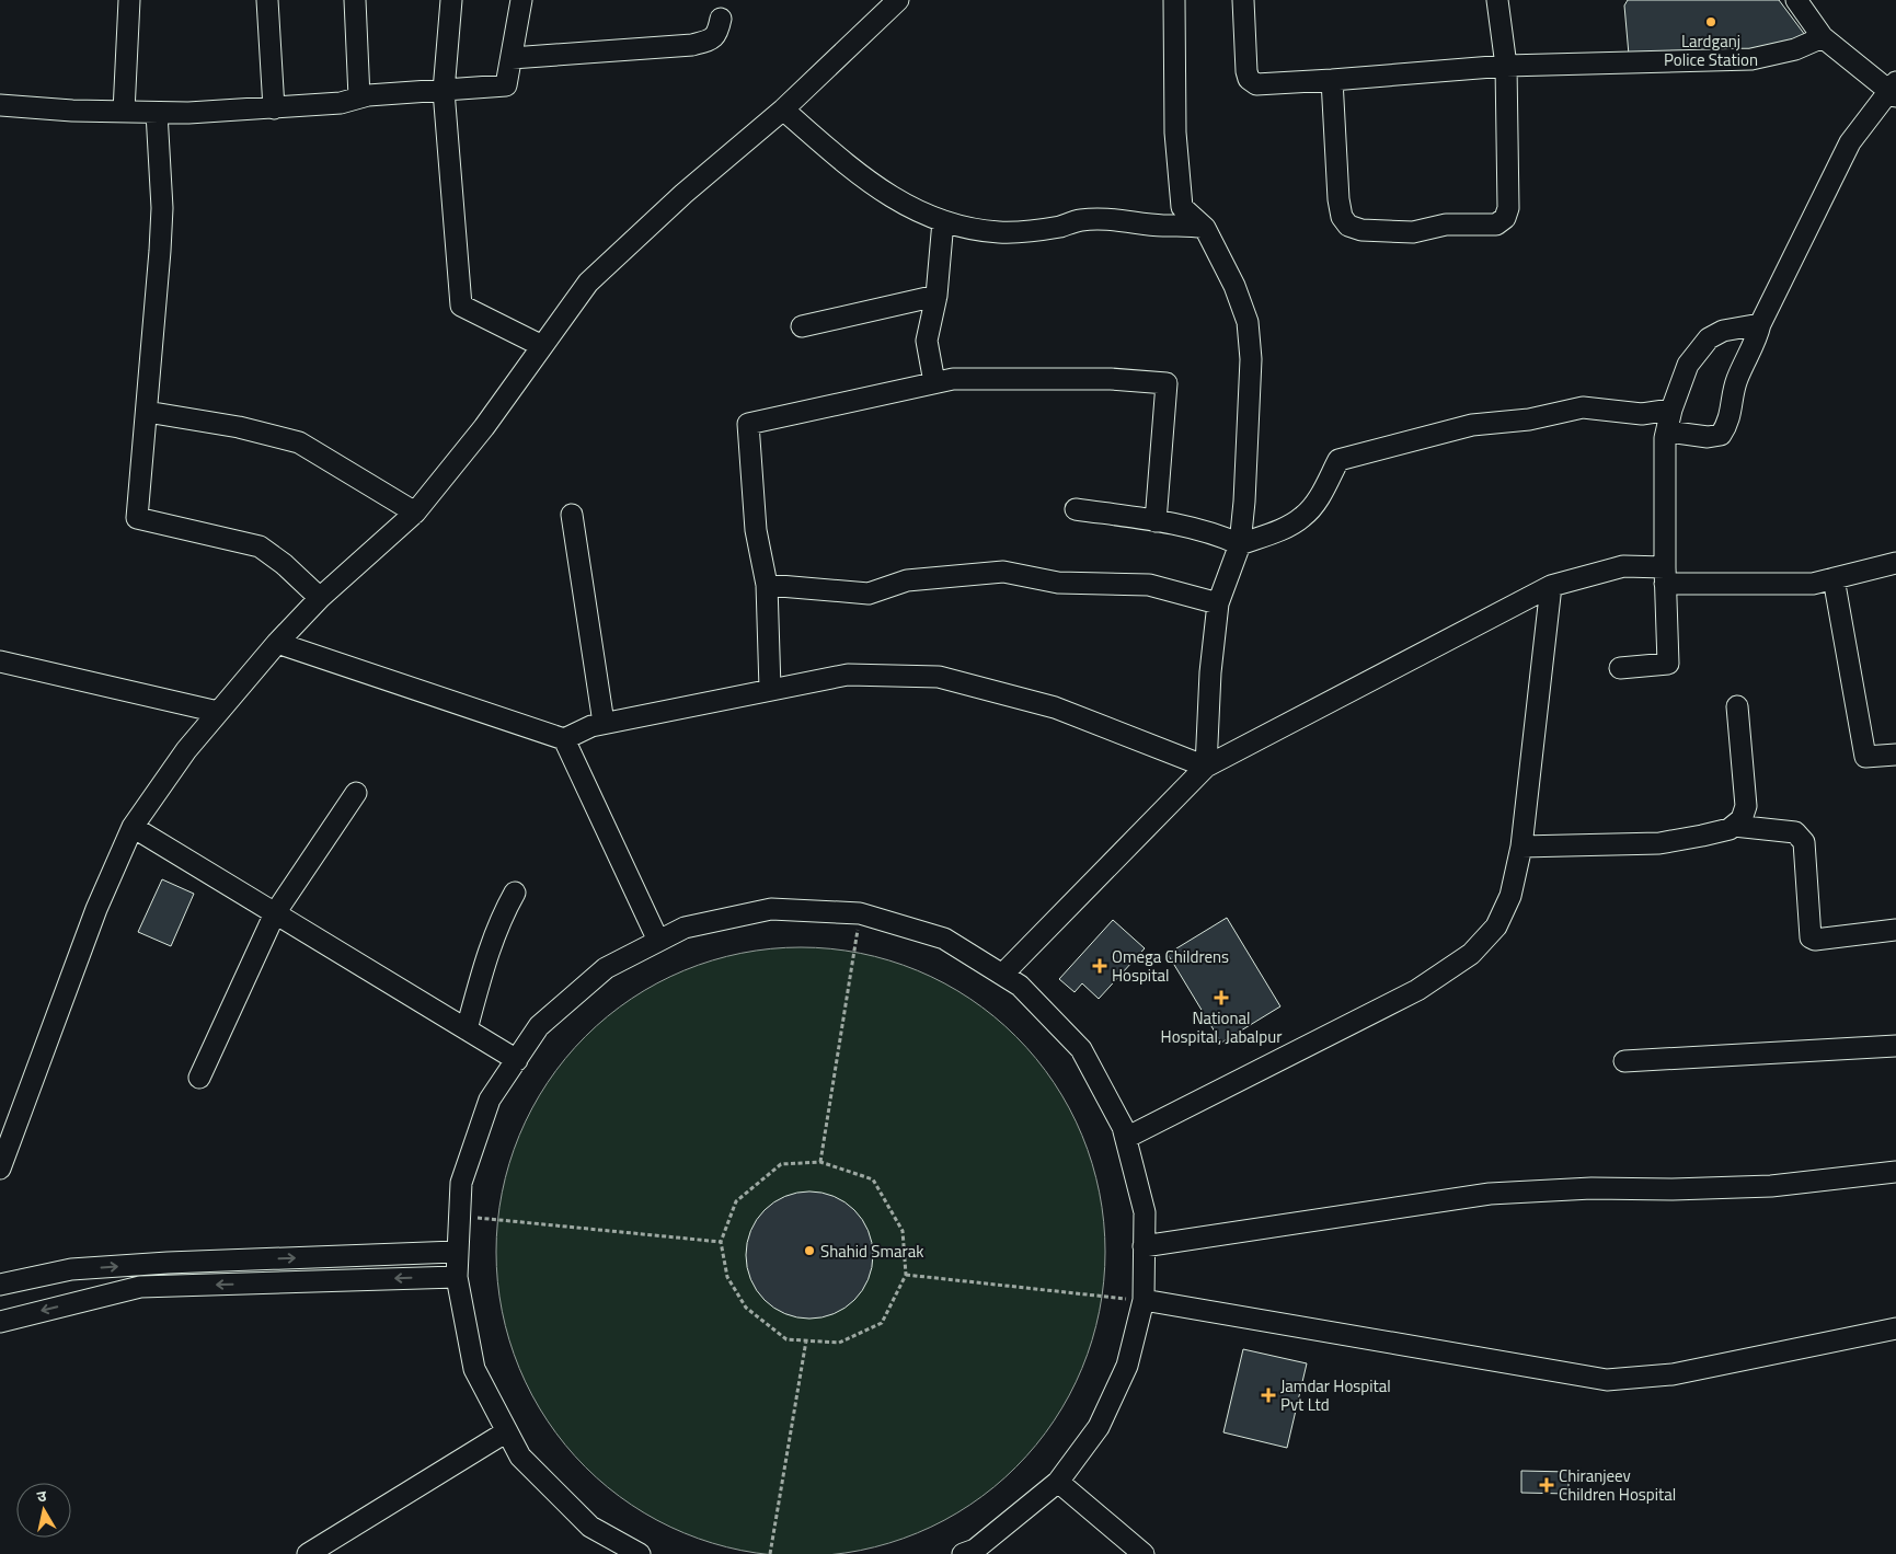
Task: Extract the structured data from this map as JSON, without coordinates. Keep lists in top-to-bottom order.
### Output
{
  "places": {
    "other": ["Lardganj Police Station", "Shahid Smarak"],
    "health": [
      "Omega Childrens Hospital",
      "National Hospital, Jabalpur",
      "Jamdar Hospital Pvt Ltd",
      "Chiranjeev Children Hospital"
    ]
  },
  "north": "top"
}
